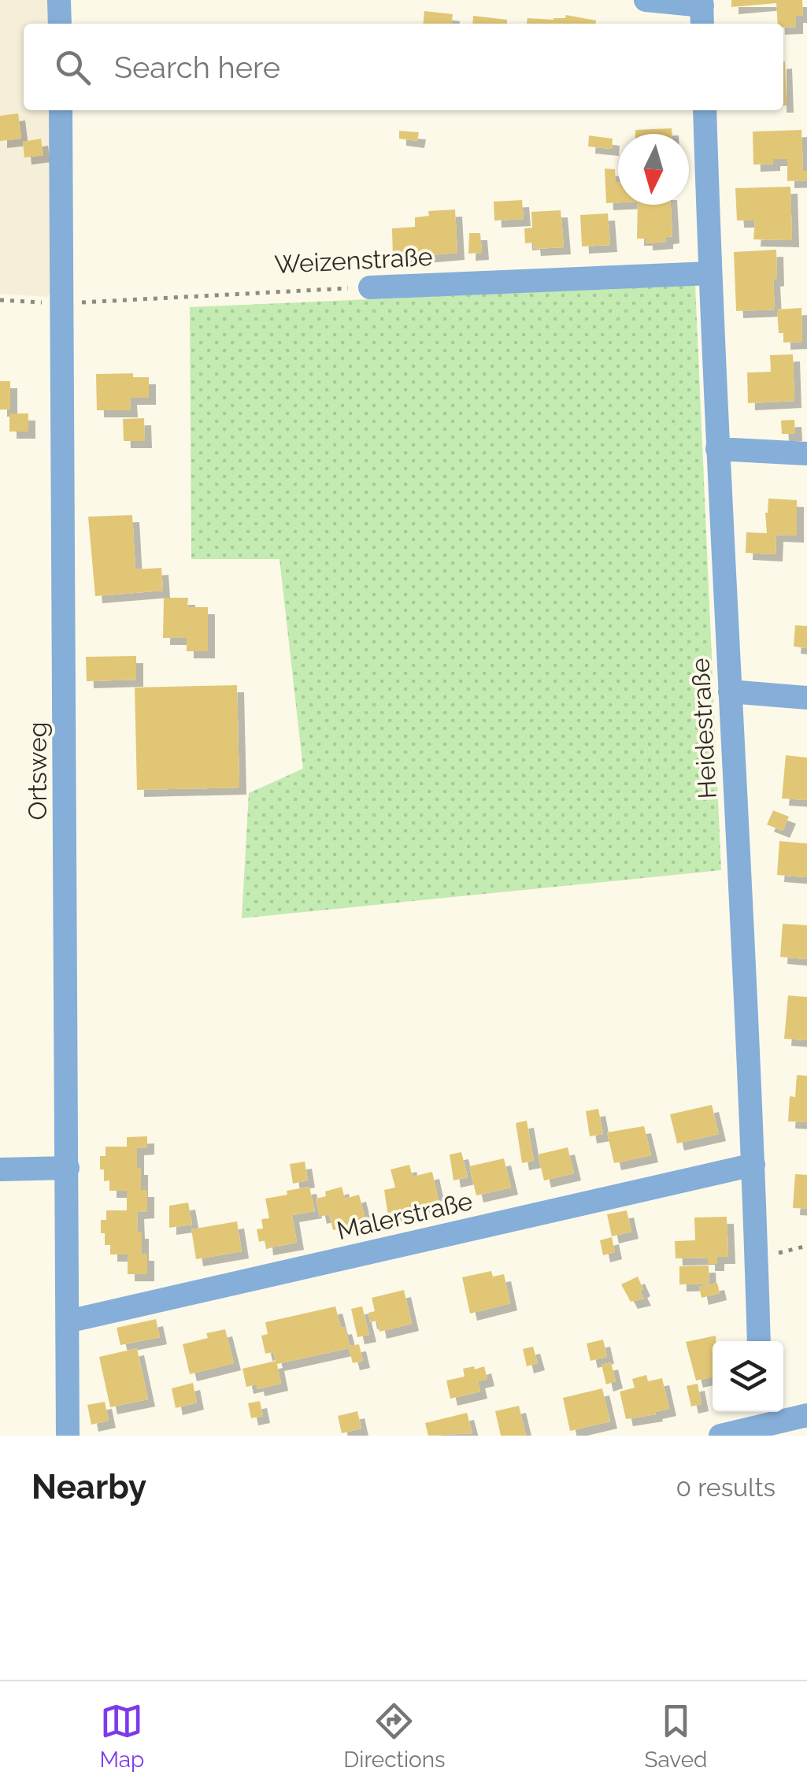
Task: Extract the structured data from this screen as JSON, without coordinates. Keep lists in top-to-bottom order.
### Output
{
  "streets": {
    "street": [
      "Weizenstraße",
      "Heidestraße",
      "Ortsweg",
      "Malerstraße"
    ]
  },
  "crossings": [
    ["Weizenstraße", "Heidestraße"],
    ["Weizenstraße", "Ortsweg"],
    ["Heidestraße", "Malerstraße"],
    ["Ortsweg", "Malerstraße"]
  ],
  "north": "bottom",
  "page": {
    "search": "Search here",
    "heading": ["Nearby", "0 results"],
    "nav": ["Map", "Directions", "Saved"]
  }
}
